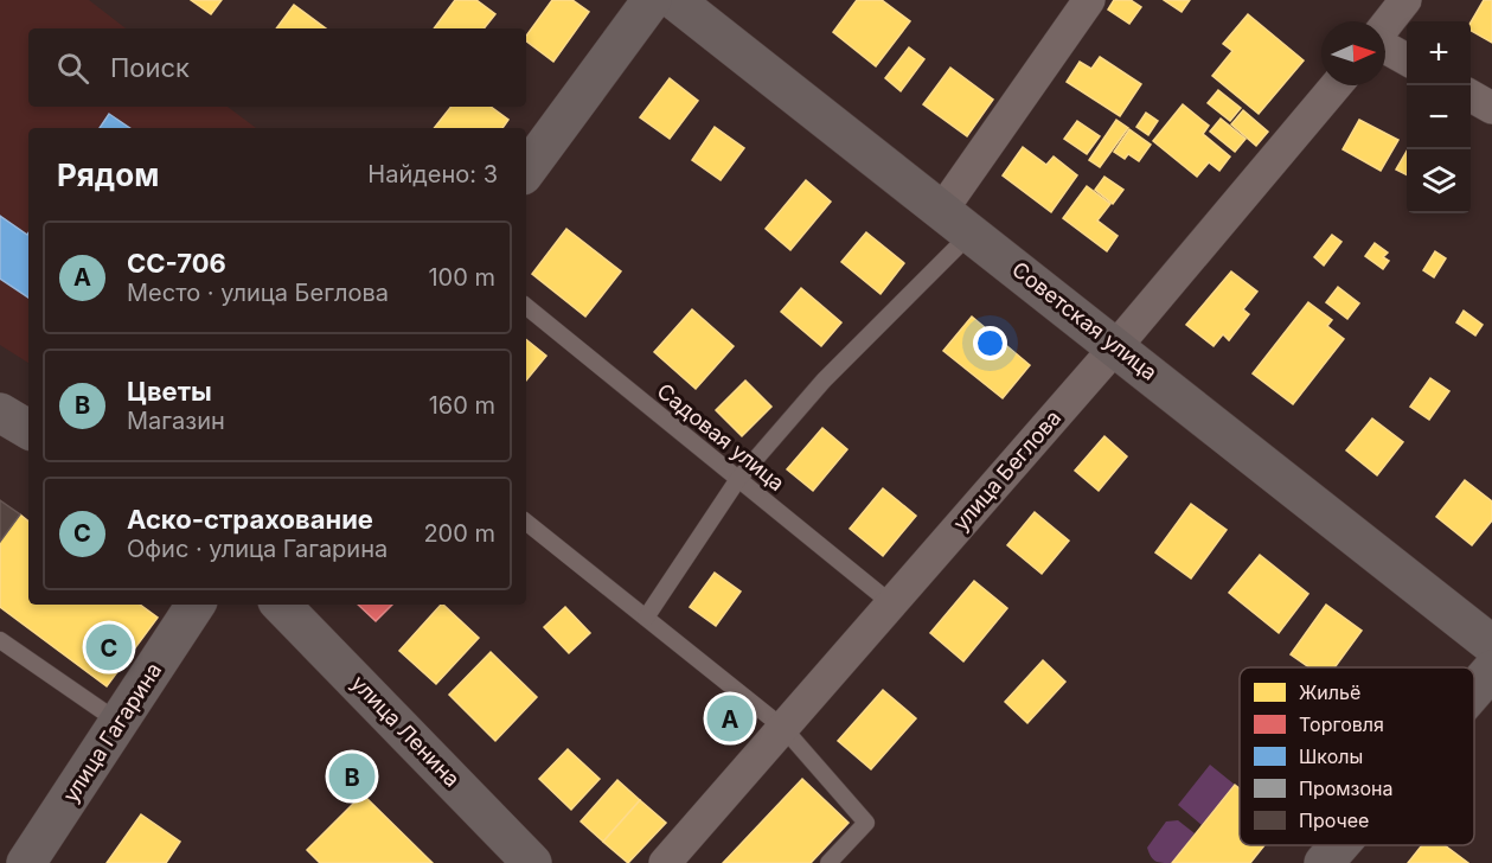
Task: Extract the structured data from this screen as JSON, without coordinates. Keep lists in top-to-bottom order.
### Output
{
  "streets": {
    "street": [
      "Советская улица",
      "улица Беглова",
      "улица Ленина",
      "улица Гагарина"
    ],
    "lane": ["Садовая улица"]
  },
  "crossings": [
    ["Советская улица", "улица Беглова"],
    ["Садовая улица", "улица Беглова"]
  ],
  "legend": [
    "Жильё",
    "Торговля",
    "Школы",
    "Промзона",
    "Прочее"
  ],
  "north": "right",
  "page": {
    "map_buttons": ["+", "−"],
    "search": "Поиск",
    "heading": ["Рядом", "Найдено: 3"],
    "list": [
      {
        "mark": "A",
        "name": "СС-706",
        "note": "Место · улица Беглова",
        "value": "100 m"
      },
      {
        "mark": "B",
        "name": "Цветы",
        "note": "Магазин",
        "value": "160 m"
      },
      {
        "mark": "C",
        "name": "Аско-страхование",
        "note": "Офис · улица Гагарина",
        "value": "200 m"
      }
    ],
    "pins": ["C", "A", "B"]
  }
}
